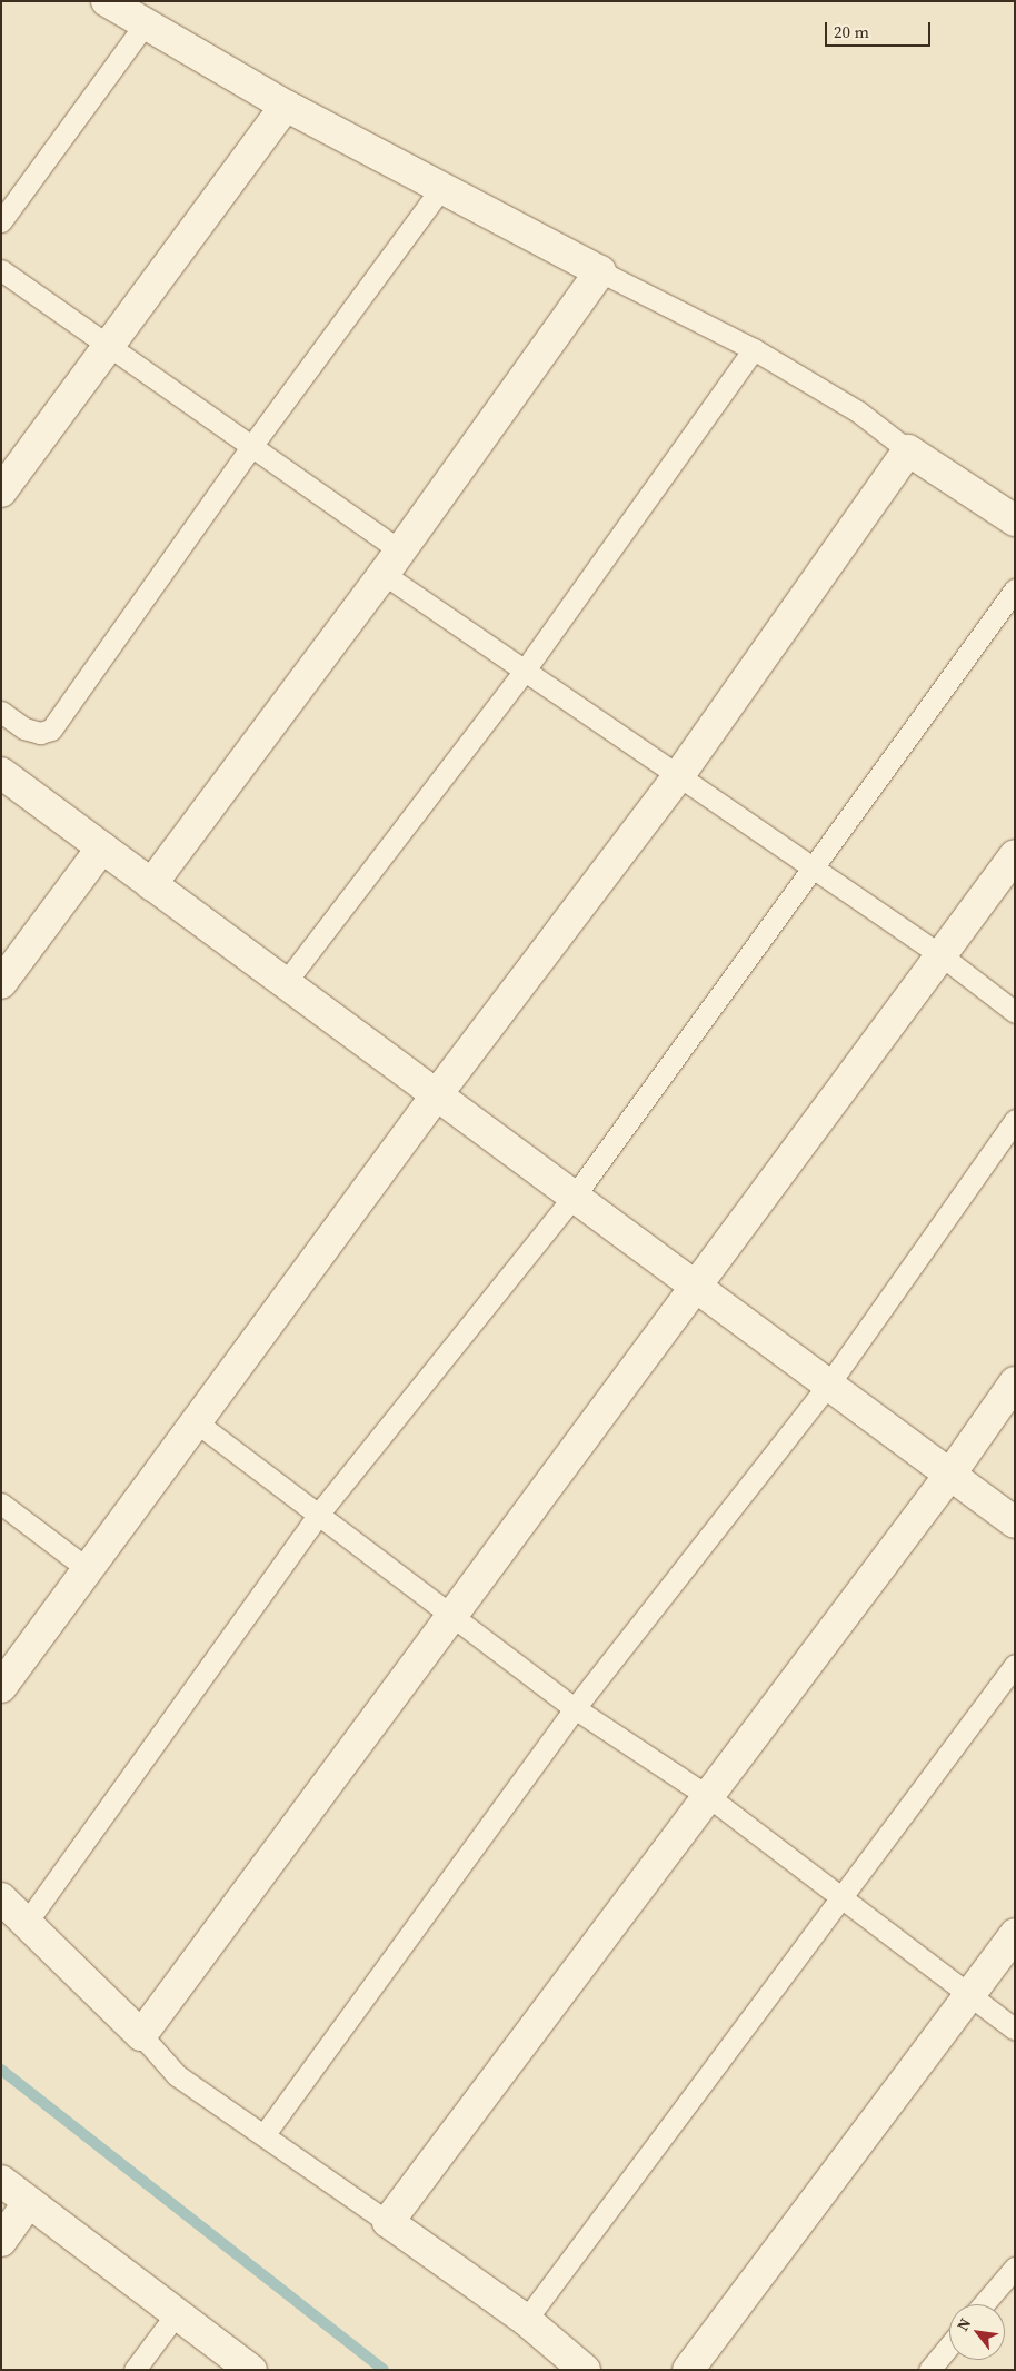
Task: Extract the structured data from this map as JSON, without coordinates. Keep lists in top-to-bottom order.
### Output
{
  "scale_bar": "20 m",
  "north": "top left"
}
